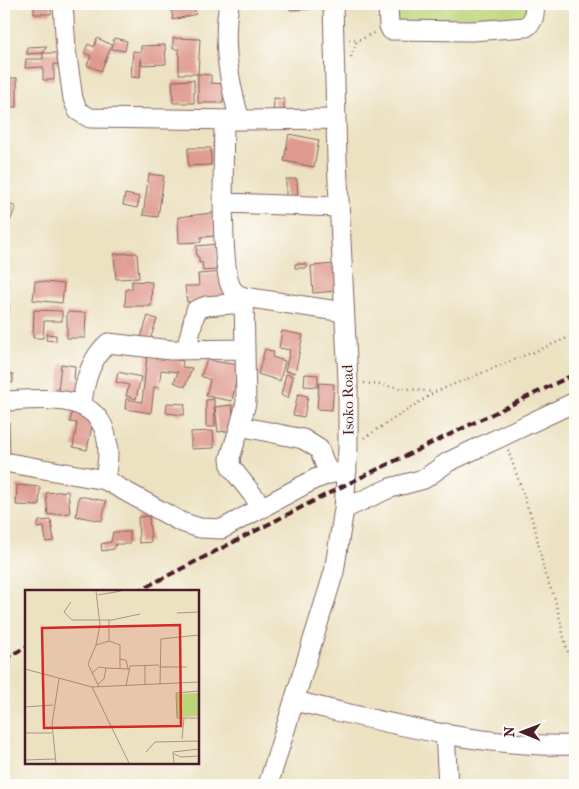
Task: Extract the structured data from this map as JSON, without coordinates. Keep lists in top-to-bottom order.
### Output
{
  "streets": {
    "street": ["Isoko Road"]
  },
  "north": "left"
}
